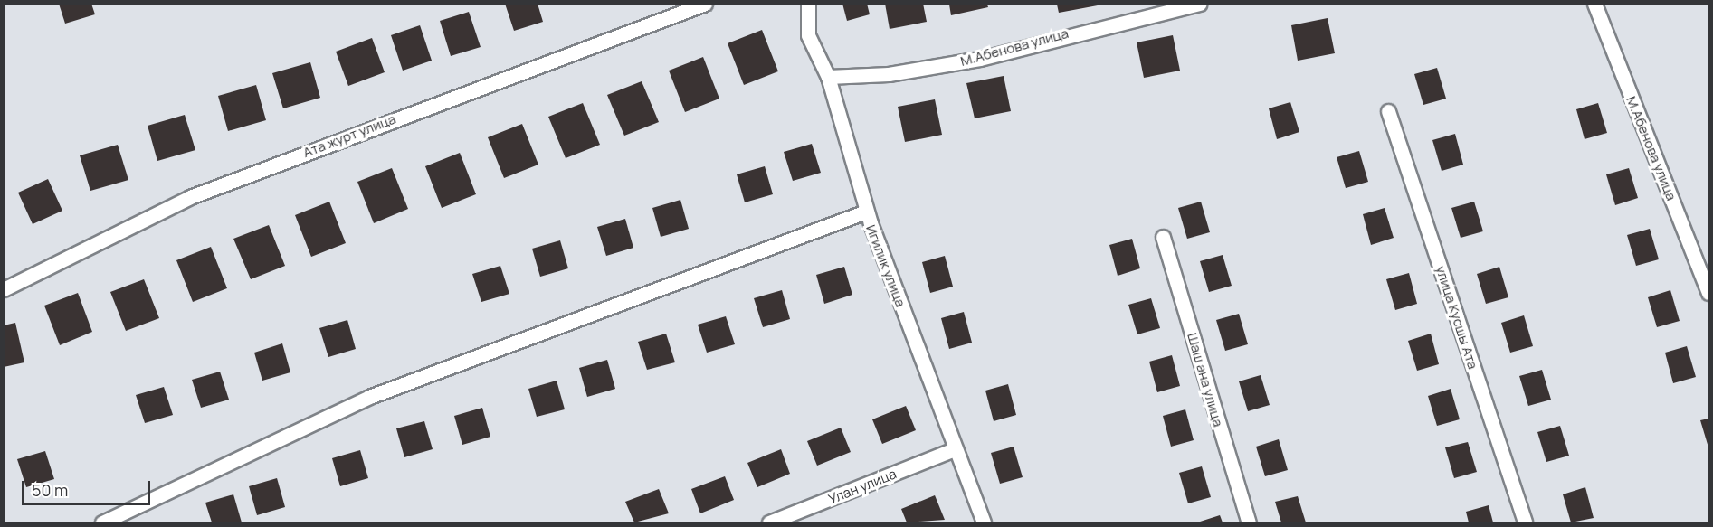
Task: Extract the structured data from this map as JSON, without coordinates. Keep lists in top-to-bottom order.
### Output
{
  "streets": {
    "street": [
      "М.Абенова улица",
      "Ата журт улица",
      "Игилик улица",
      "улица Кусшы Ата",
      "Шаш ана улица",
      "Улан улица"
    ]
  },
  "crossings": [
    ["М.Абенова улица", "Игилик улица"],
    ["Игилик улица", "Улан улица"]
  ],
  "scale_bar": "50 m"
}
